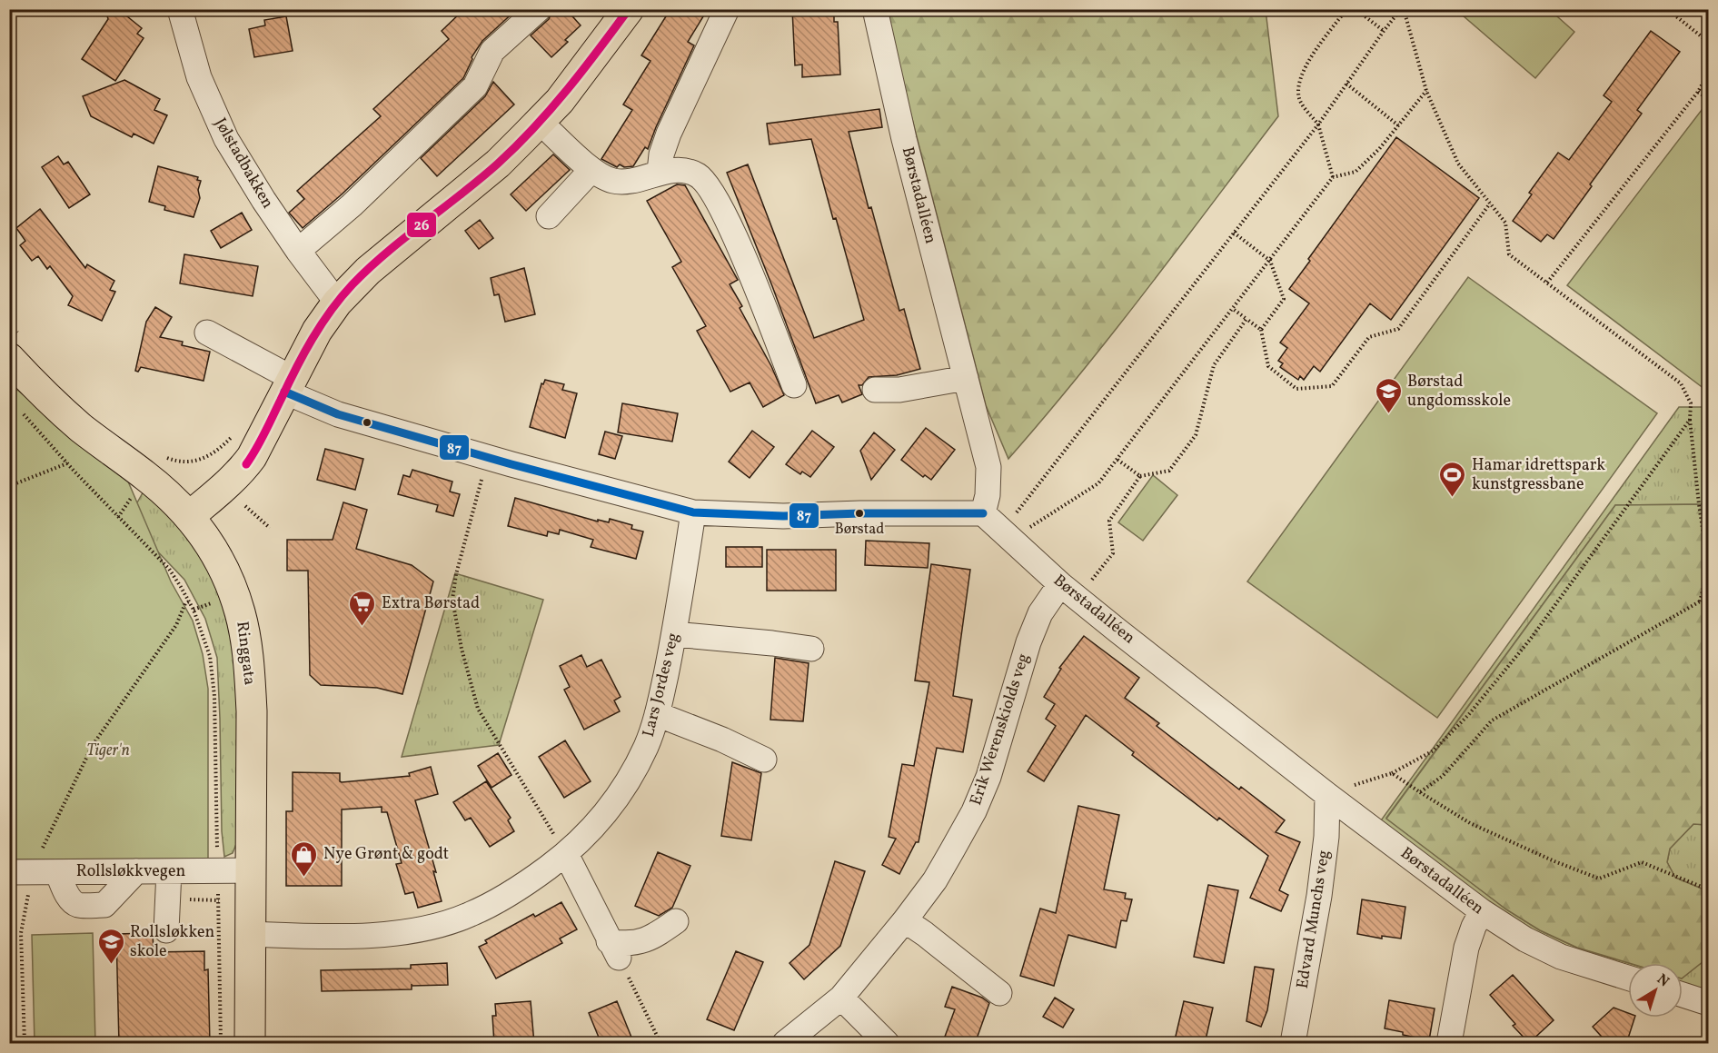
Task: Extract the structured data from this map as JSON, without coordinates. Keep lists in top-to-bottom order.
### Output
{
  "streets": {
    "main road": ["Ringgata"],
    "street": [
      "Jølstadbakken",
      "Børstadalléen",
      "Lars Jordes veg",
      "Erik Werenskiolds veg",
      "Rollsløkkvegen",
      "Edvard Munchs veg"
    ]
  },
  "crossings": [
    ["Børstadalléen", "Erik Werenskiolds veg"],
    ["Børstadalléen", "Edvard Munchs veg"],
    ["Ringgata", "Lars Jordes veg"],
    ["Ringgata", "Rollsløkkvegen"]
  ],
  "parks": ["Tiger'n"],
  "places": {
    "school or university": ["Børstad ungdomsskole", "Rollsløkken skole"],
    "sports": ["Hamar idrettspark kunstgressbane"],
    "other": ["Børstad"],
    "supermarket": ["Extra Børstad"],
    "shop": ["Nye Grønt & godt"]
  },
  "lines": ["transit line 26", "transit line 87"],
  "north": "top right"
}
